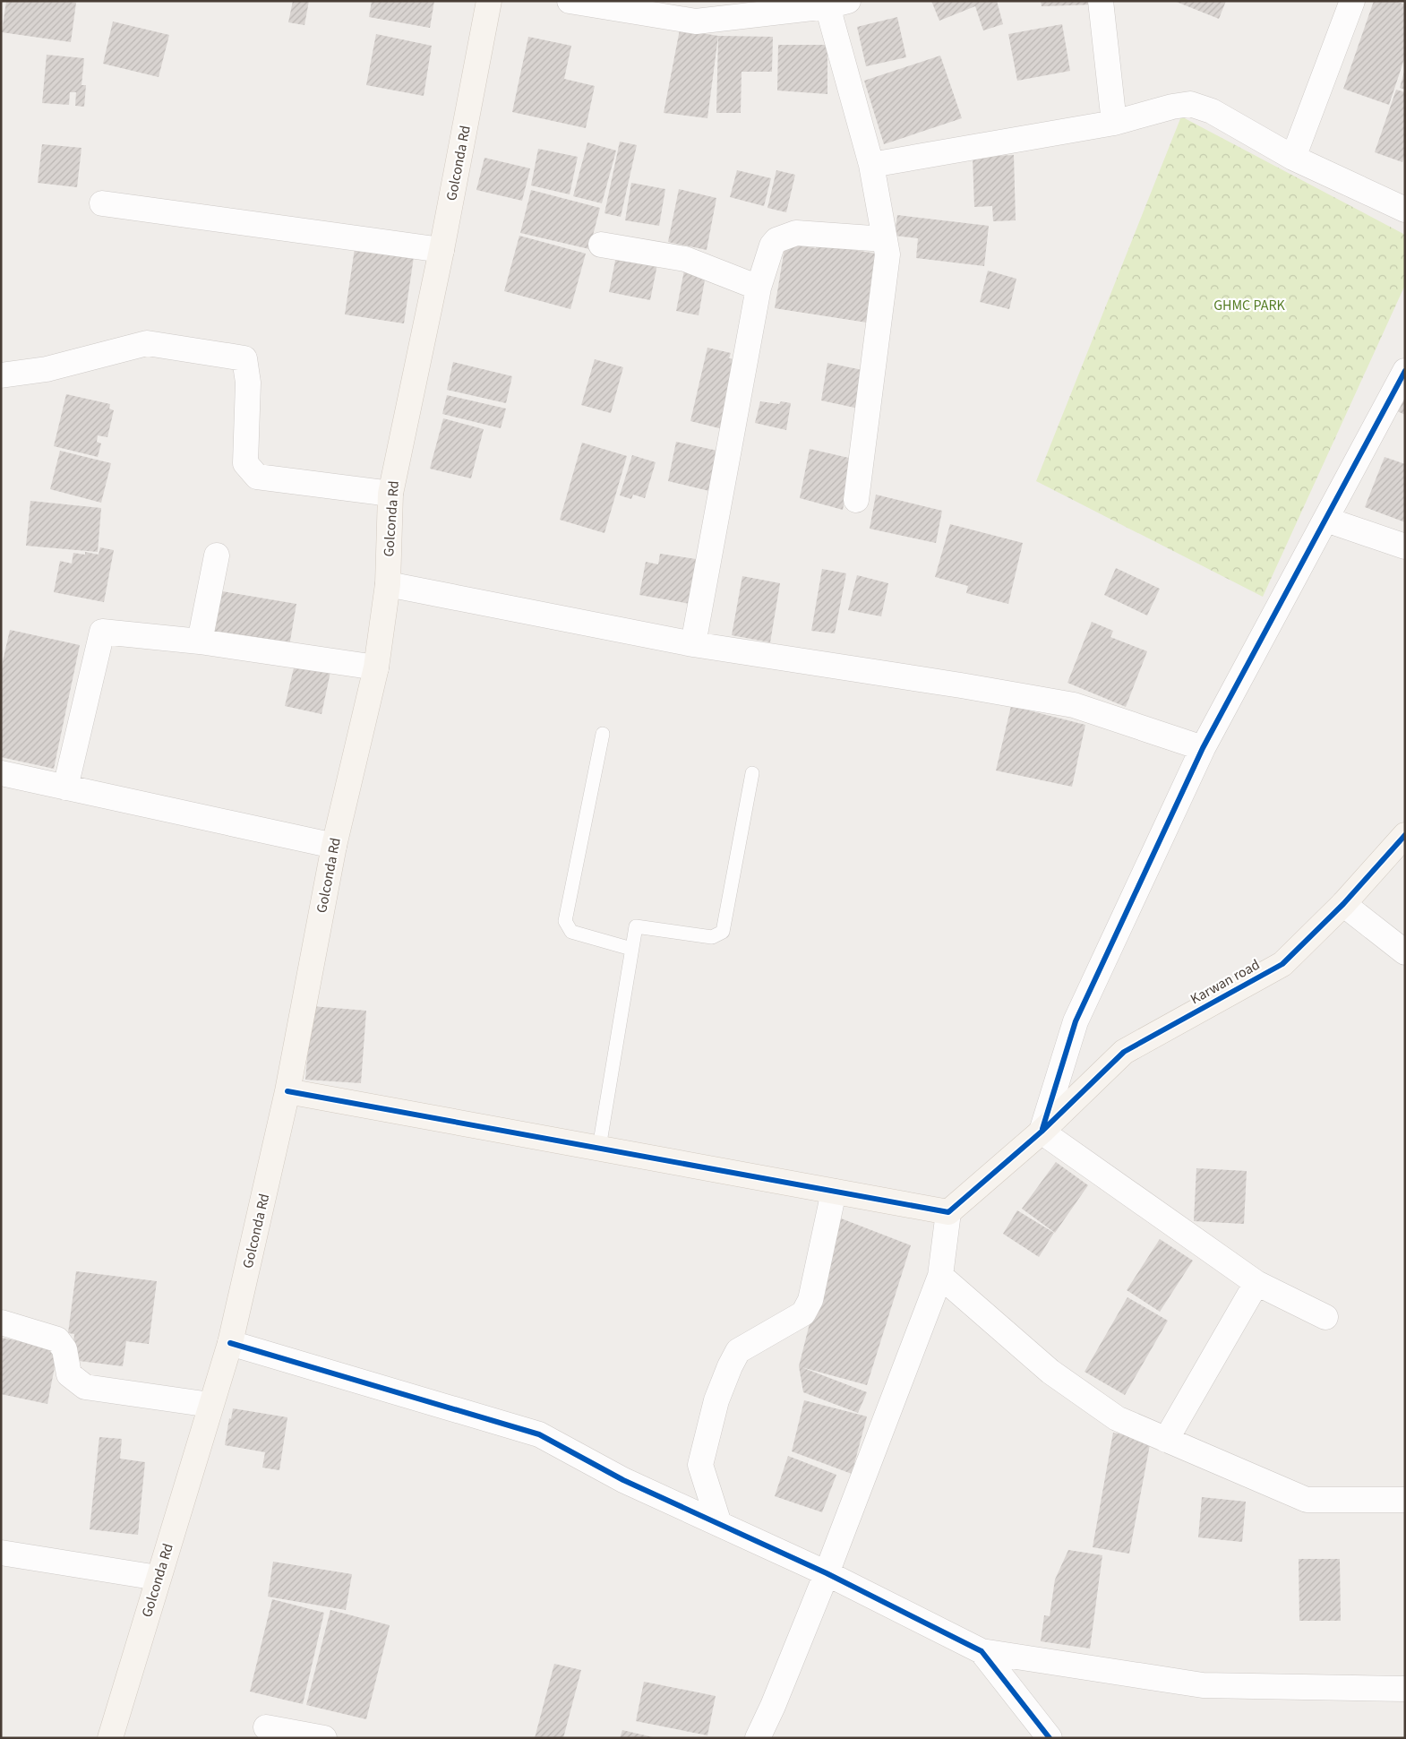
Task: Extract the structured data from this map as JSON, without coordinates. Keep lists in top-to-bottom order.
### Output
{
  "streets": {
    "main road": ["Golconda Rd", "Karwan road"]
  },
  "parks": ["GHMC PARK"]
}
